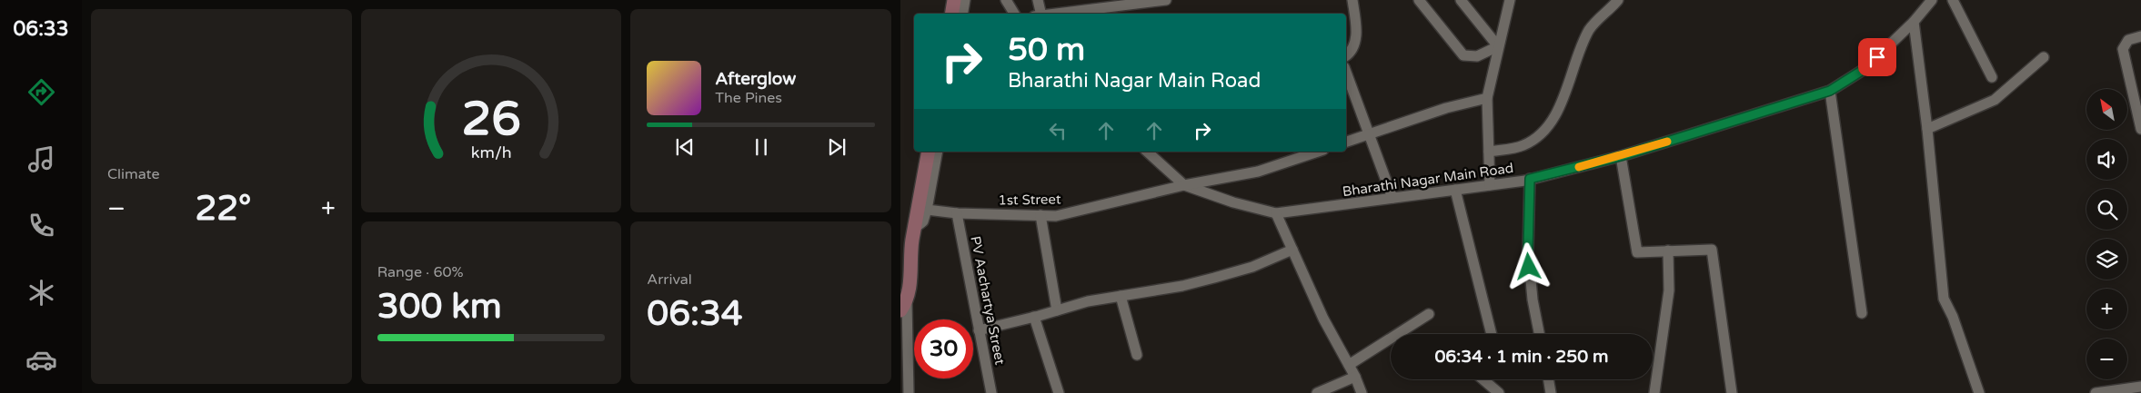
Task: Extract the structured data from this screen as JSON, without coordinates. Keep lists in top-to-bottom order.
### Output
{
  "streets": {
    "street": ["Bharathi Nagar Main Road", "1st Street", "PV Aachartya Street"]
  },
  "crossings": [
    ["Bharathi Nagar Main Road", "1st Street"],
    ["1st Street", "PV Aachartya Street"]
  ],
  "north": "top left",
  "page": {
    "tabs": "06:33",
    "tile": [
      "Climate",
      ["Range · 60%", "300 km"],
      ["Arrival", "06:34"]
    ],
    "turn": ["50 m", "Bharathi Nagar Main Road"],
    "song": ["Afterglow", "The Pines"],
    "map_buttons": ["+", "−"],
    "heat": ["−", "22°", "+"],
    "limit": "30",
    "trip": "06:34 · 1 min · 250 m",
    "gauge": ["26", "km/h"]
  }
}
